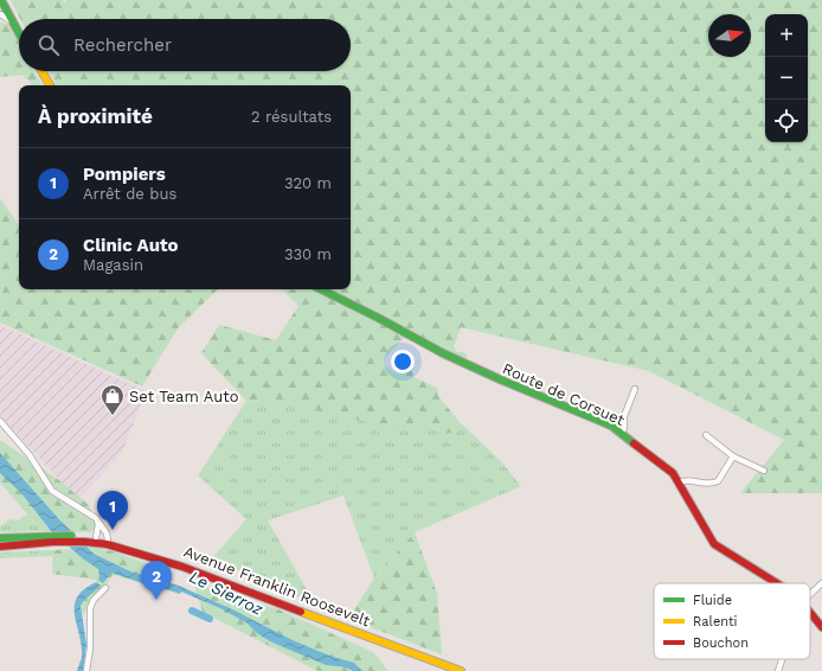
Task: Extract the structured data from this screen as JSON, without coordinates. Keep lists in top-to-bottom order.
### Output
{
  "streets": {
    "main road": ["Route de Corsuet", "Avenue Franklin Roosevelt"]
  },
  "water": ["Le Sierroz"],
  "places": {
    "shop": ["Set Team Auto"]
  },
  "legend": ["Fluide", "Ralenti", "Bouchon"],
  "north": "right",
  "page": {
    "map_buttons": ["+", "−"],
    "search": "Rechercher",
    "heading": ["À proximité", "2 résultats"],
    "list": [
      {
        "mark": "1",
        "name": "Pompiers",
        "note": "Arrêt de bus",
        "value": "320 m"
      },
      {
        "mark": "2",
        "name": "Clinic Auto",
        "note": "Magasin",
        "value": "330 m"
      }
    ],
    "pins": ["1", "2"]
  }
}
